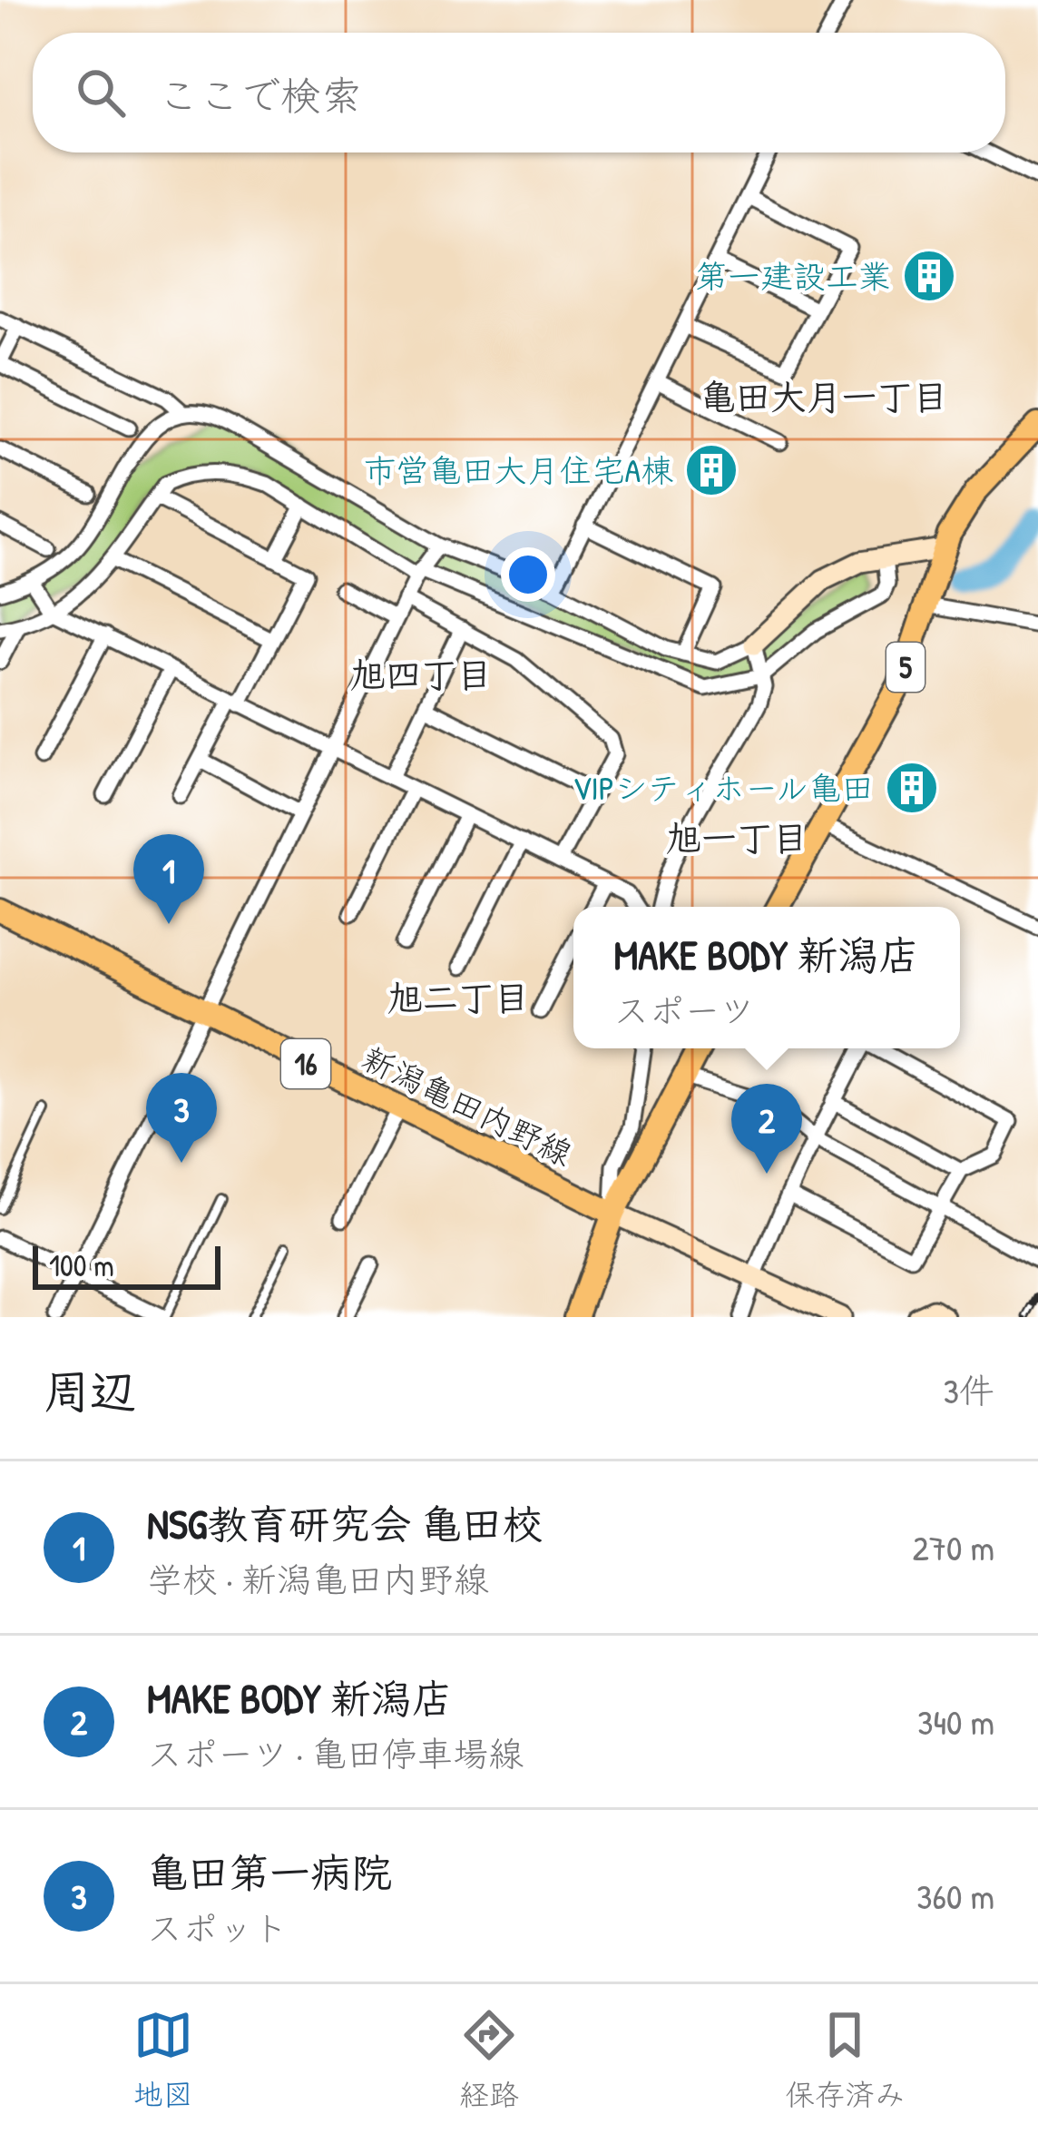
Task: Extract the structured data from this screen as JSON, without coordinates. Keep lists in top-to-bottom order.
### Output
{
  "streets": {
    "main road": ["5", "16", "新潟亀田内野線"]
  },
  "districts": [
    "亀田大月一丁目",
    "旭四丁目",
    "旭一丁目",
    "旭二丁目"
  ],
  "places": {
    "building": ["第一建設工業", "市営亀田大月住宅A棟", "VIPシティホール亀田"]
  },
  "scale_bar": "100 m",
  "page": {
    "search": "ここで検索",
    "pins": ["1", "3", "2"],
    "popup": ["MAKE BODY 新潟店", "スポーツ"],
    "scale": "100 m",
    "heading": ["周辺", "3件"],
    "list": [
      {
        "mark": "1",
        "name": "NSG教育研究会 亀田校",
        "note": "学校 · 新潟亀田内野線",
        "value": "270 m"
      },
      {
        "mark": "2",
        "name": "MAKE BODY 新潟店",
        "note": "スポーツ · 亀田停車場線",
        "value": "340 m"
      },
      {
        "mark": "3",
        "name": "亀田第一病院",
        "note": "スポット",
        "value": "360 m"
      }
    ],
    "nav": ["地図", "経路", "保存済み"]
  }
}
